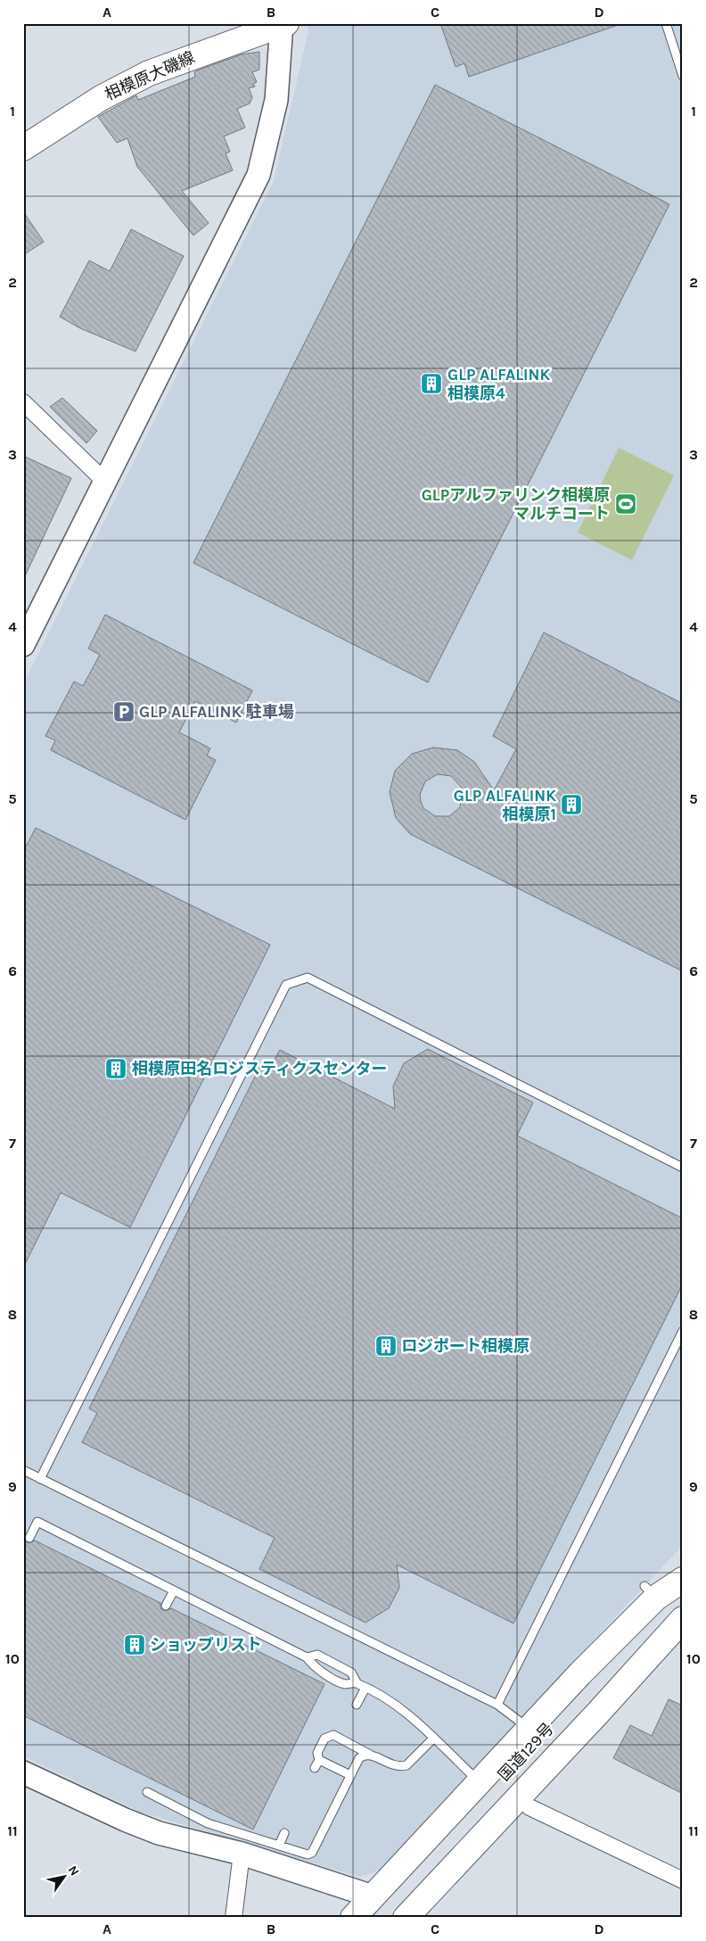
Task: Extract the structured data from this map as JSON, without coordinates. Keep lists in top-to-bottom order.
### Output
{
  "streets": {
    "main road": ["相模原大磯線", "国道129号"]
  },
  "places": {
    "building": [
      "GLP ALFALINK 相模原4",
      "GLP ALFALINK 相模原1",
      "相模原田名ロジスティクスセンター",
      "ロジポート相模原",
      "ショップリスト"
    ],
    "sports": ["GLPアルファリンク相模原 マルチコート"],
    "parking": ["GLP ALFALINK 駐車場"]
  },
  "north": "top right",
  "grid": {
    "columns": [
      "A",
      "B",
      "C",
      "D"
    ],
    "rows": [
      "1",
      "2",
      "3",
      "4",
      "5",
      "6",
      "7",
      "8",
      "9",
      "10",
      "11"
    ]
  }
}
